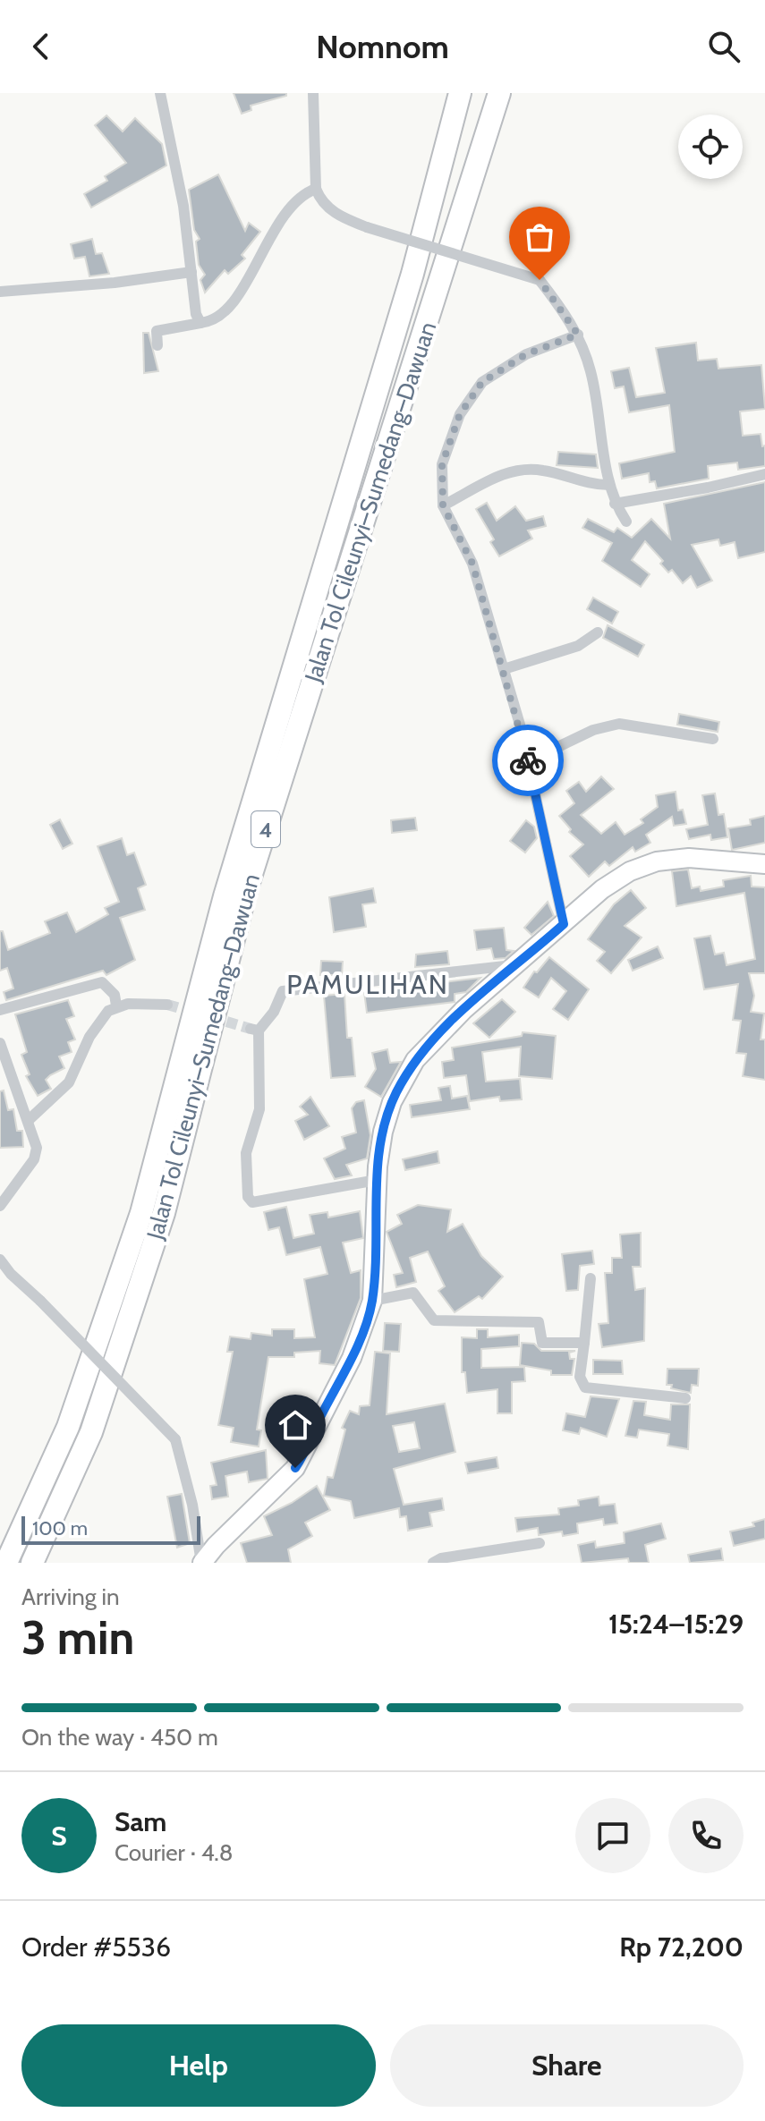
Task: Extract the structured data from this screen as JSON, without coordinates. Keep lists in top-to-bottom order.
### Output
{
  "streets": {
    "highway": ["Jalan Tol Cileunyi–Sumedang–Dawuan", "4"]
  },
  "districts": ["PAMULIHAN"],
  "scale_bar": "100 m",
  "page": {
    "header": "Nomnom",
    "scale": "100 m",
    "heading": ["3 min", "Arriving in", "15:24–15:29"],
    "panel": [
      "Sam",
      "Courier · 4.8",
      "Order #5536",
      "Rp 72,200"
    ],
    "bar": "On the way · 450 m",
    "round": "S",
    "buttons": ["Help", "Share"]
  }
}
